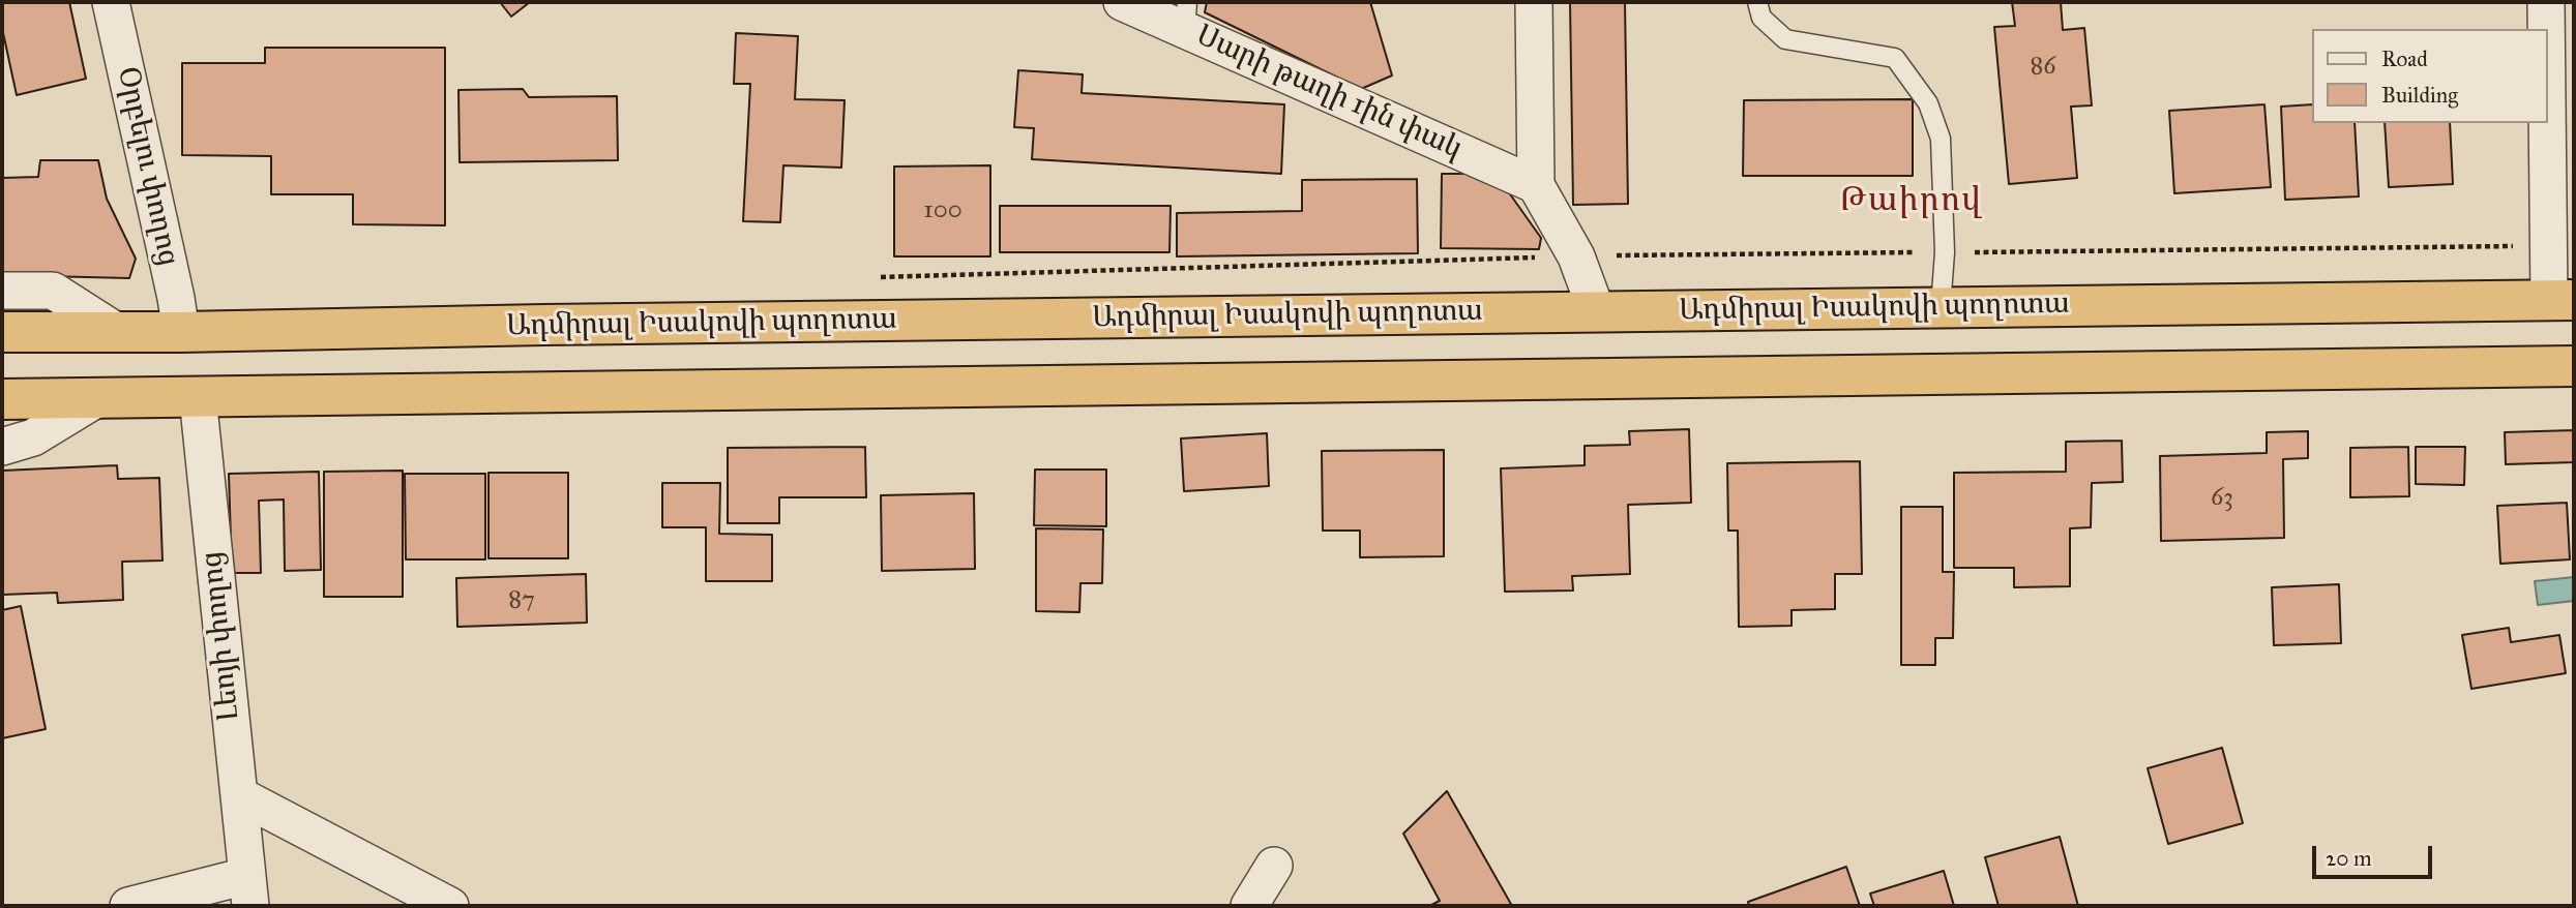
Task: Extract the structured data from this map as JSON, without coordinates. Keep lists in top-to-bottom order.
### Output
{
  "streets": {
    "highway": ["Ադմիրալ Իսակովի պողոտա"],
    "street": ["Սարի թաղի 1ին փակ", "Օրբելու փողոց", "Լեոյի փողոց"]
  },
  "crossings": [
    ["Օրբելու փողոց", "Ադմիրալ Իսակովի պողոտա"]
  ],
  "districts": ["Թաիրով"],
  "house_numbers": [
    "86",
    "100",
    "63",
    "87"
  ],
  "legend": ["Road", "Building"],
  "scale_bar": "20 m"
}
